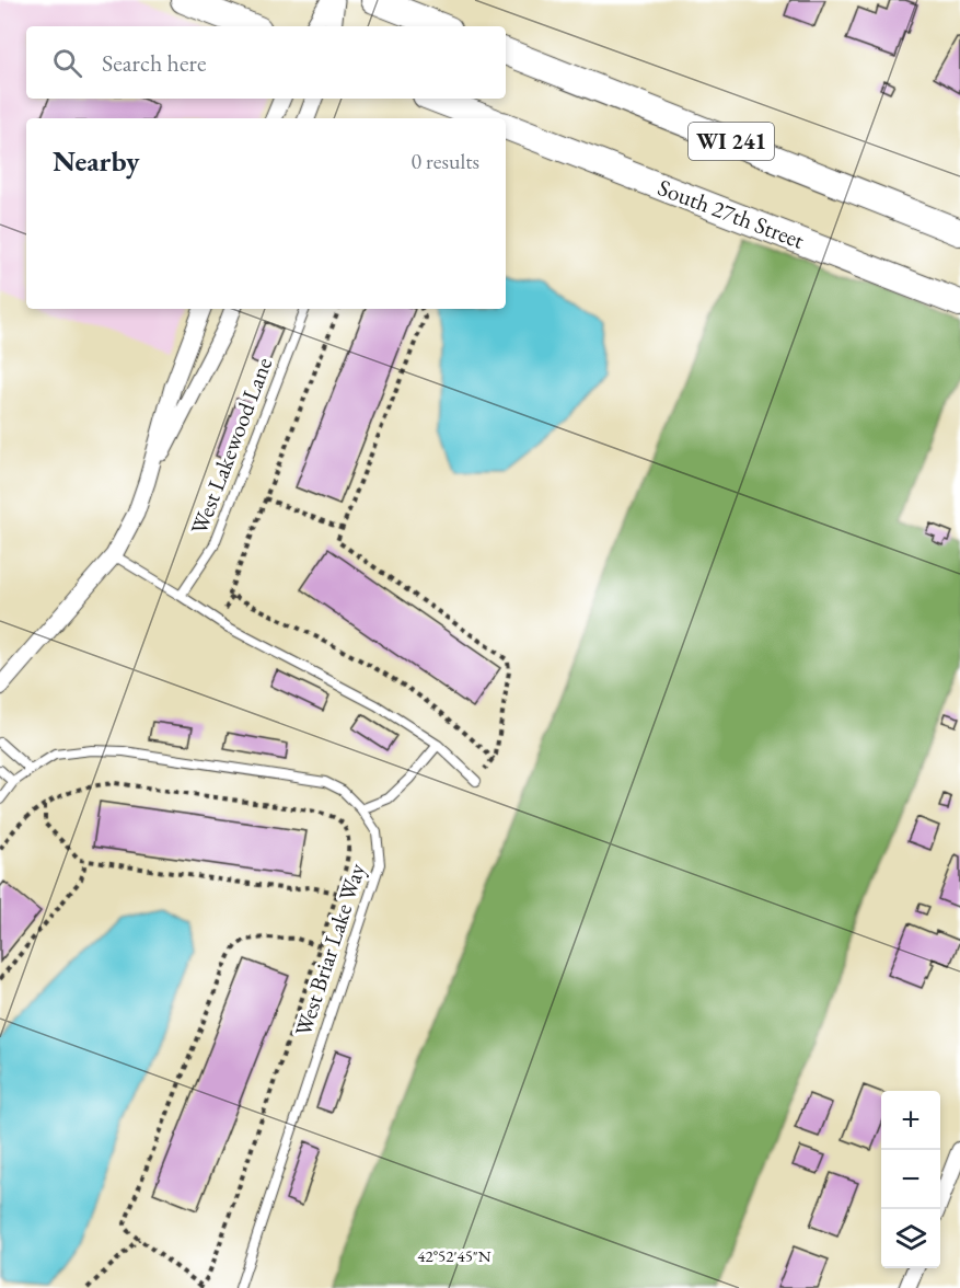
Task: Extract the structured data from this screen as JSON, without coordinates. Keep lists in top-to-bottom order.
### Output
{
  "streets": {
    "main road": ["WI 241", "South 27th Street"],
    "lane": ["West Lakewood Lane", "West Briar Lake Way"]
  },
  "page": {
    "search": "Search here",
    "heading": ["Nearby", "0 results"],
    "map_buttons": ["+", "−"]
  },
  "coordinates": ["42°52'45\"N"]
}
